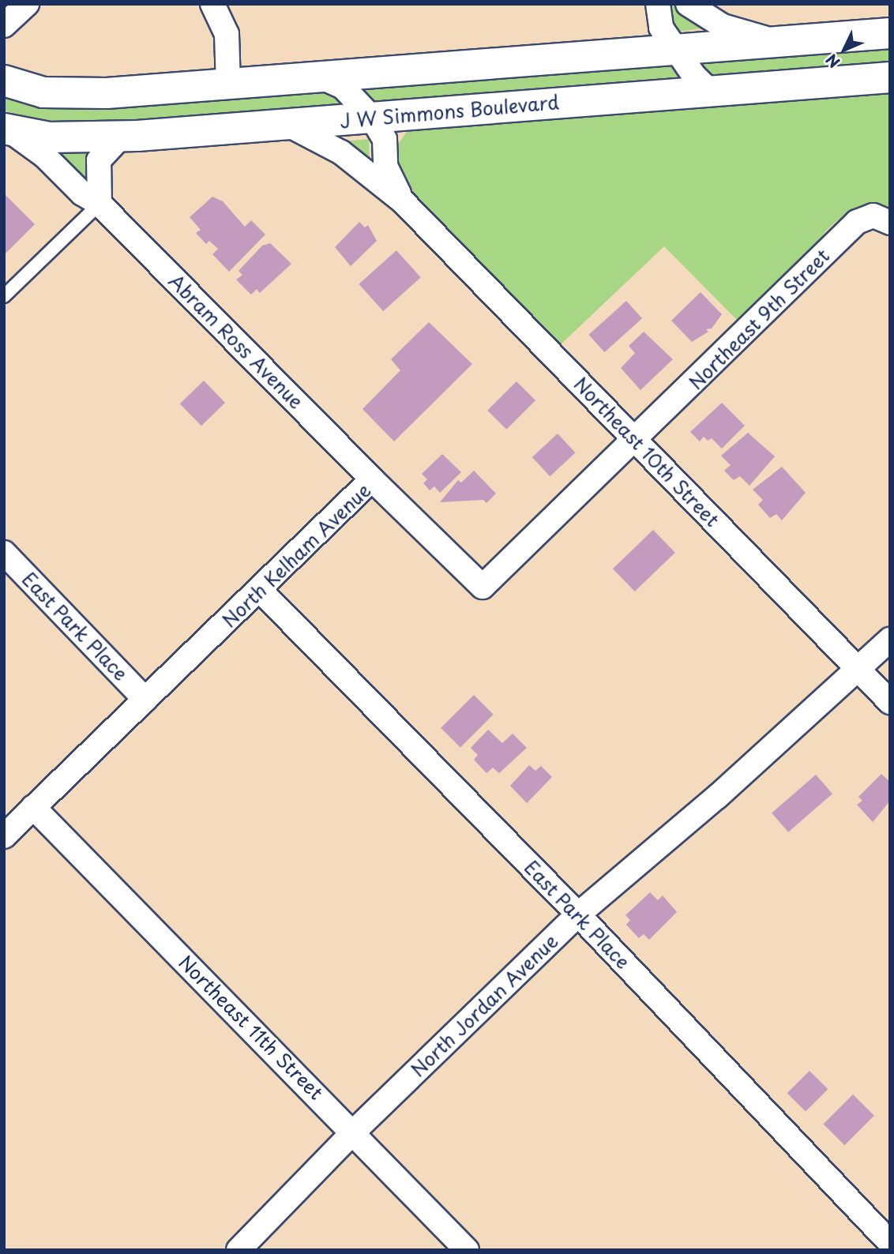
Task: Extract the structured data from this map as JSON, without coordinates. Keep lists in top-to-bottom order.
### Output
{
  "streets": {
    "main road": ["J W Simmons Boulevard"],
    "street": [
      "Northeast 9th Street",
      "Abram Ross Avenue",
      "Northeast 10th Street",
      "North Kelham Avenue",
      "East Park Place",
      "North Jordan Avenue",
      "Northeast 11th Street"
    ]
  },
  "crossings": [
    ["J W Simmons Boulevard", "Abram Ross Avenue"],
    ["J W Simmons Boulevard", "Northeast 10th Street"],
    ["Northeast 9th Street", "Northeast 10th Street"],
    ["Northeast 9th Street", "North Kelham Avenue"],
    ["Abram Ross Avenue", "North Kelham Avenue"],
    ["Northeast 10th Street", "North Kelham Avenue"],
    ["Northeast 10th Street", "North Jordan Avenue"],
    ["North Kelham Avenue", "East Park Place"],
    ["North Kelham Avenue", "Northeast 11th Street"],
    ["East Park Place", "North Jordan Avenue"],
    ["North Jordan Avenue", "Northeast 11th Street"]
  ],
  "north": "bottom left"
}
